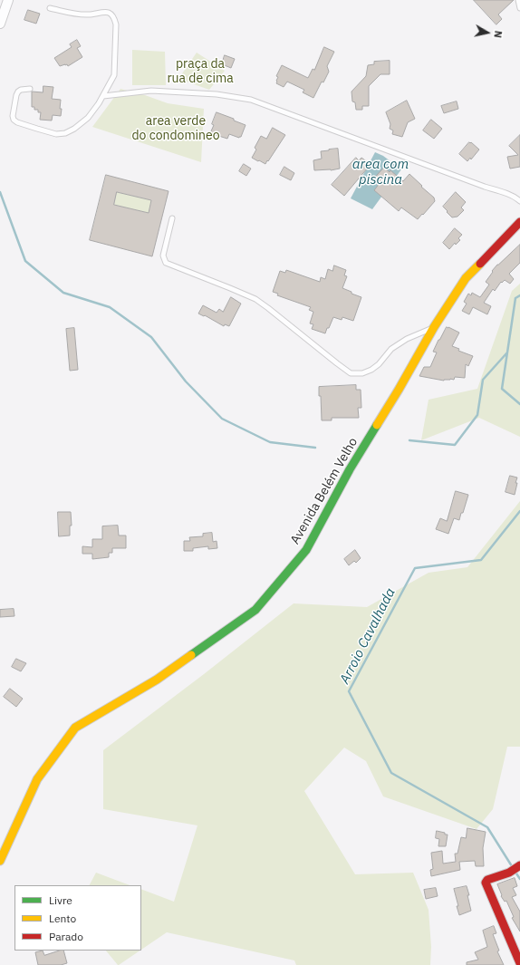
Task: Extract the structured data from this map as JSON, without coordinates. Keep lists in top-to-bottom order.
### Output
{
  "streets": {
    "main road": ["Avenida Belém Velho"]
  },
  "water": ["area com piscina", "Arroio Cavalhada"],
  "parks": ["praça da rua de cima", "area verde do condomineo"],
  "legend": ["Livre", "Lento", "Parado"],
  "north": "right"
}
